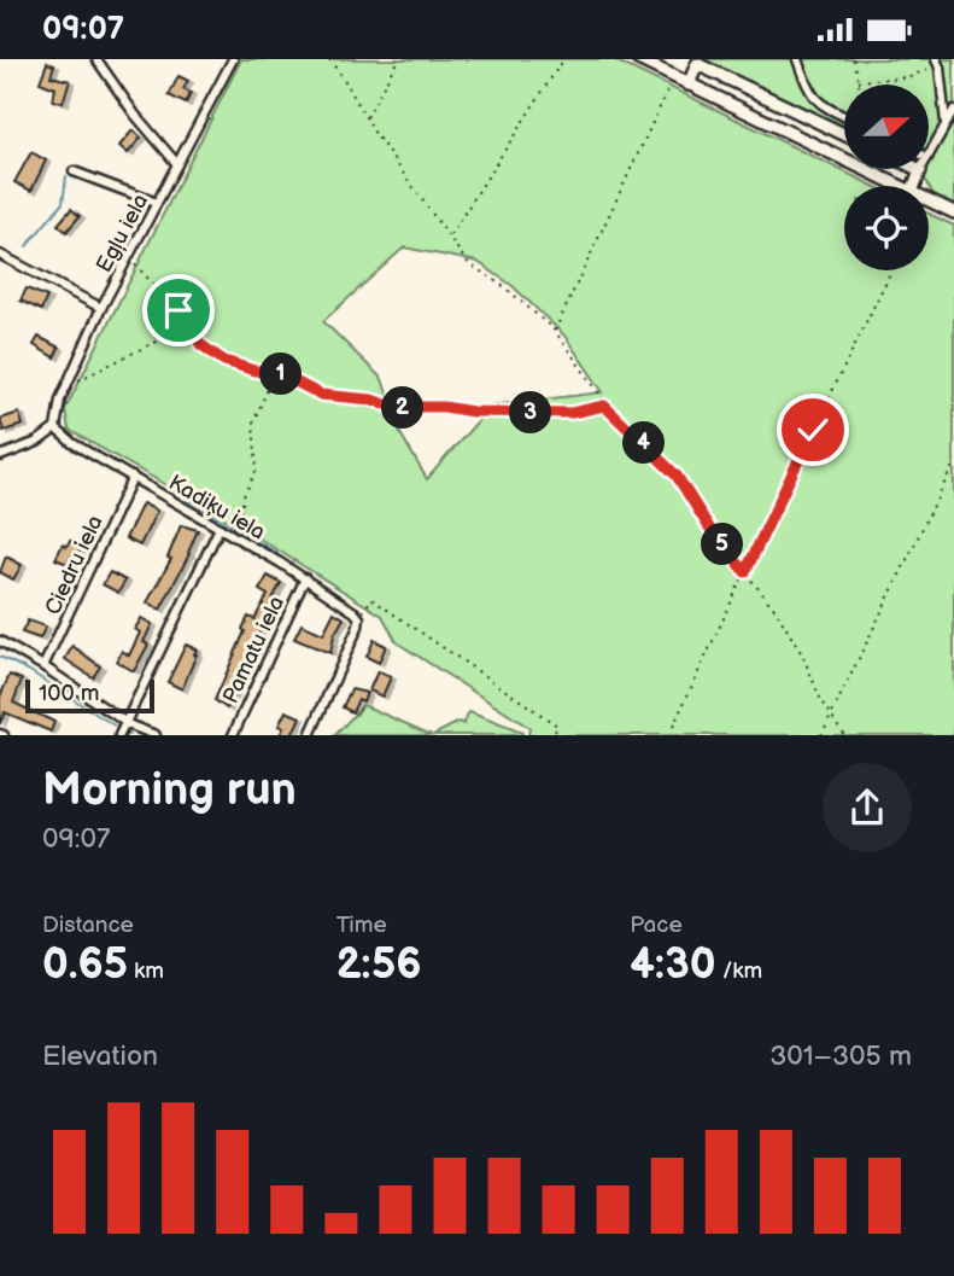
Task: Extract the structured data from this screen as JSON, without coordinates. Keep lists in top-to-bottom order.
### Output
{
  "streets": {
    "street": [
      "Egļu iela",
      "Kadiķu iela",
      "Ciedru iela",
      "Pamatu iela"
    ]
  },
  "crossings": [
    ["Egļu iela", "Kadiķu iela"],
    ["Kadiķu iela", "Ciedru iela"],
    ["Kadiķu iela", "Pamatu iela"]
  ],
  "scale_bar": "100 m",
  "north": "right",
  "page": {
    "status": "09:07",
    "pins": [
      "1",
      "2",
      "3",
      "4",
      "5"
    ],
    "scale": "100 m",
    "heading": ["Morning run", "09:07"],
    "stats": [
      ["Distance", "0.65 km"],
      ["Time", "2:56"],
      ["Pace", "4:30 /km"]
    ],
    "chart": ["Elevation", "301–305 m"]
  }
}
